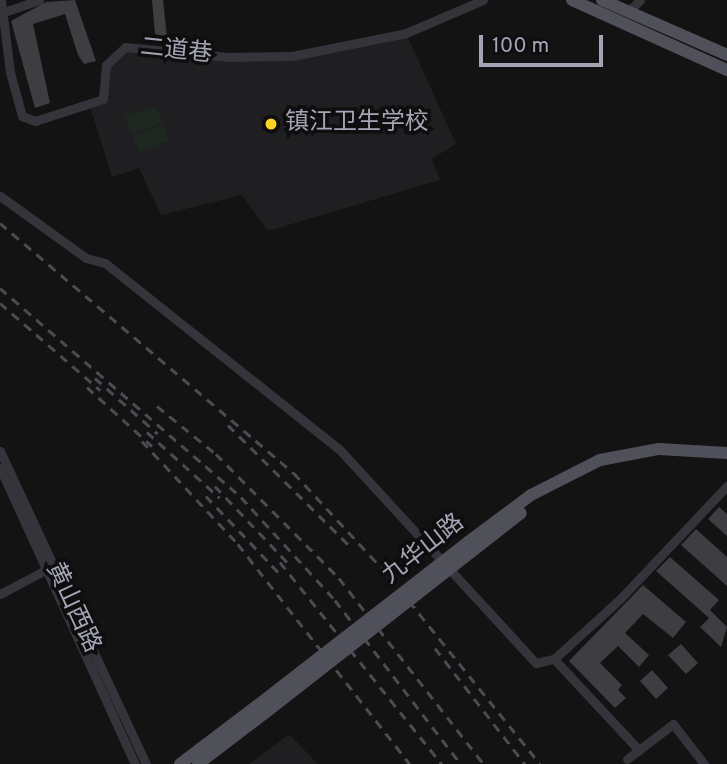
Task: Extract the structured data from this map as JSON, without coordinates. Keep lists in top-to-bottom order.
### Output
{
  "streets": {
    "main road": ["九华山路"],
    "street": ["二道巷", "黄山西路"]
  },
  "places": ["镇江卫生学校"],
  "scale_bar": "100 m"
}
